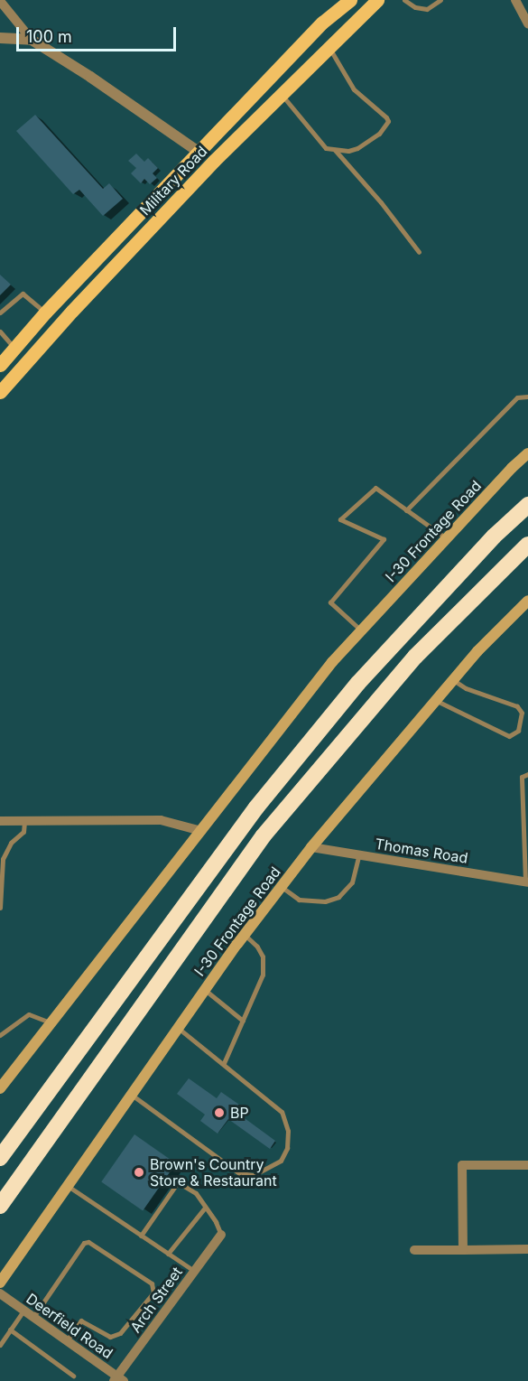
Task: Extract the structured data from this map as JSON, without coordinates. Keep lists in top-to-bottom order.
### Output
{
  "streets": {
    "main road": ["Military Road", "I-30 Frontage Road"],
    "street": ["Thomas Road", "Arch Street", "Deerfield Road"]
  },
  "crossings": [
    ["I-30 Frontage Road", "Thomas Road"],
    ["Arch Street", "Deerfield Road"]
  ],
  "places": ["BP", "Brown's Country Store & Restaurant"],
  "scale_bar": "100 m"
}
